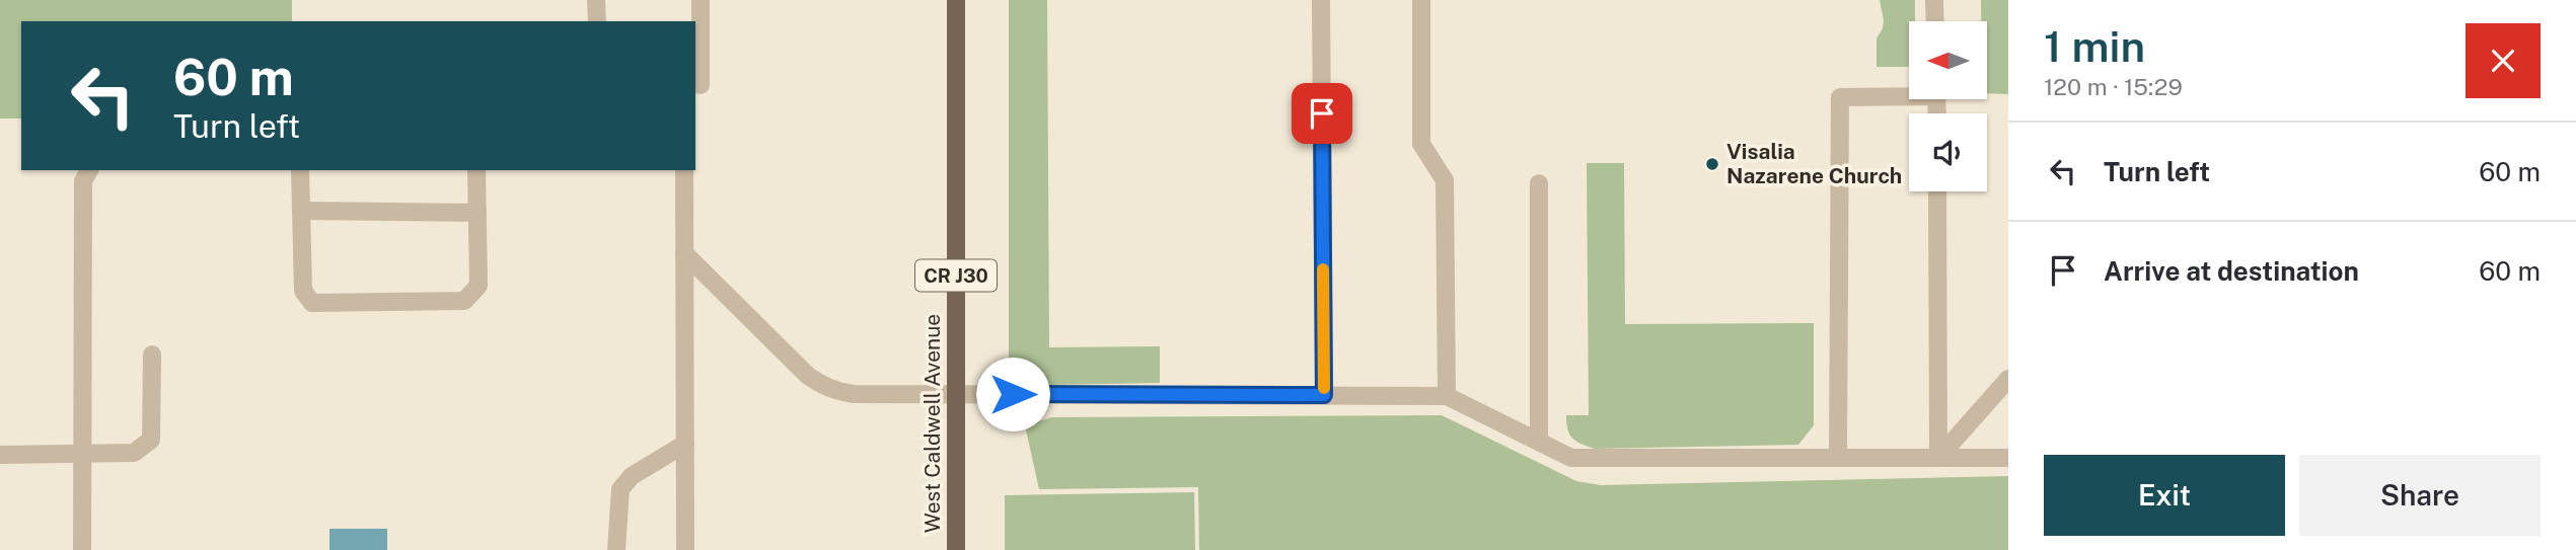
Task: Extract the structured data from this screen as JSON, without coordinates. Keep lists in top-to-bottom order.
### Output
{
  "streets": {
    "main road": ["CR J30", "West Caldwell Avenue"]
  },
  "places": ["Visalia Nazarene Church"],
  "north": "left",
  "page": {
    "heading": ["1 min", "120 m · 15:29"],
    "turn": ["60 m", "Turn left"],
    "list": [
      {
        "name": "Turn left",
        "value": "60 m"
      },
      {
        "name": "Arrive at destination",
        "value": "60 m"
      }
    ],
    "buttons": ["Exit", "Share"]
  }
}
